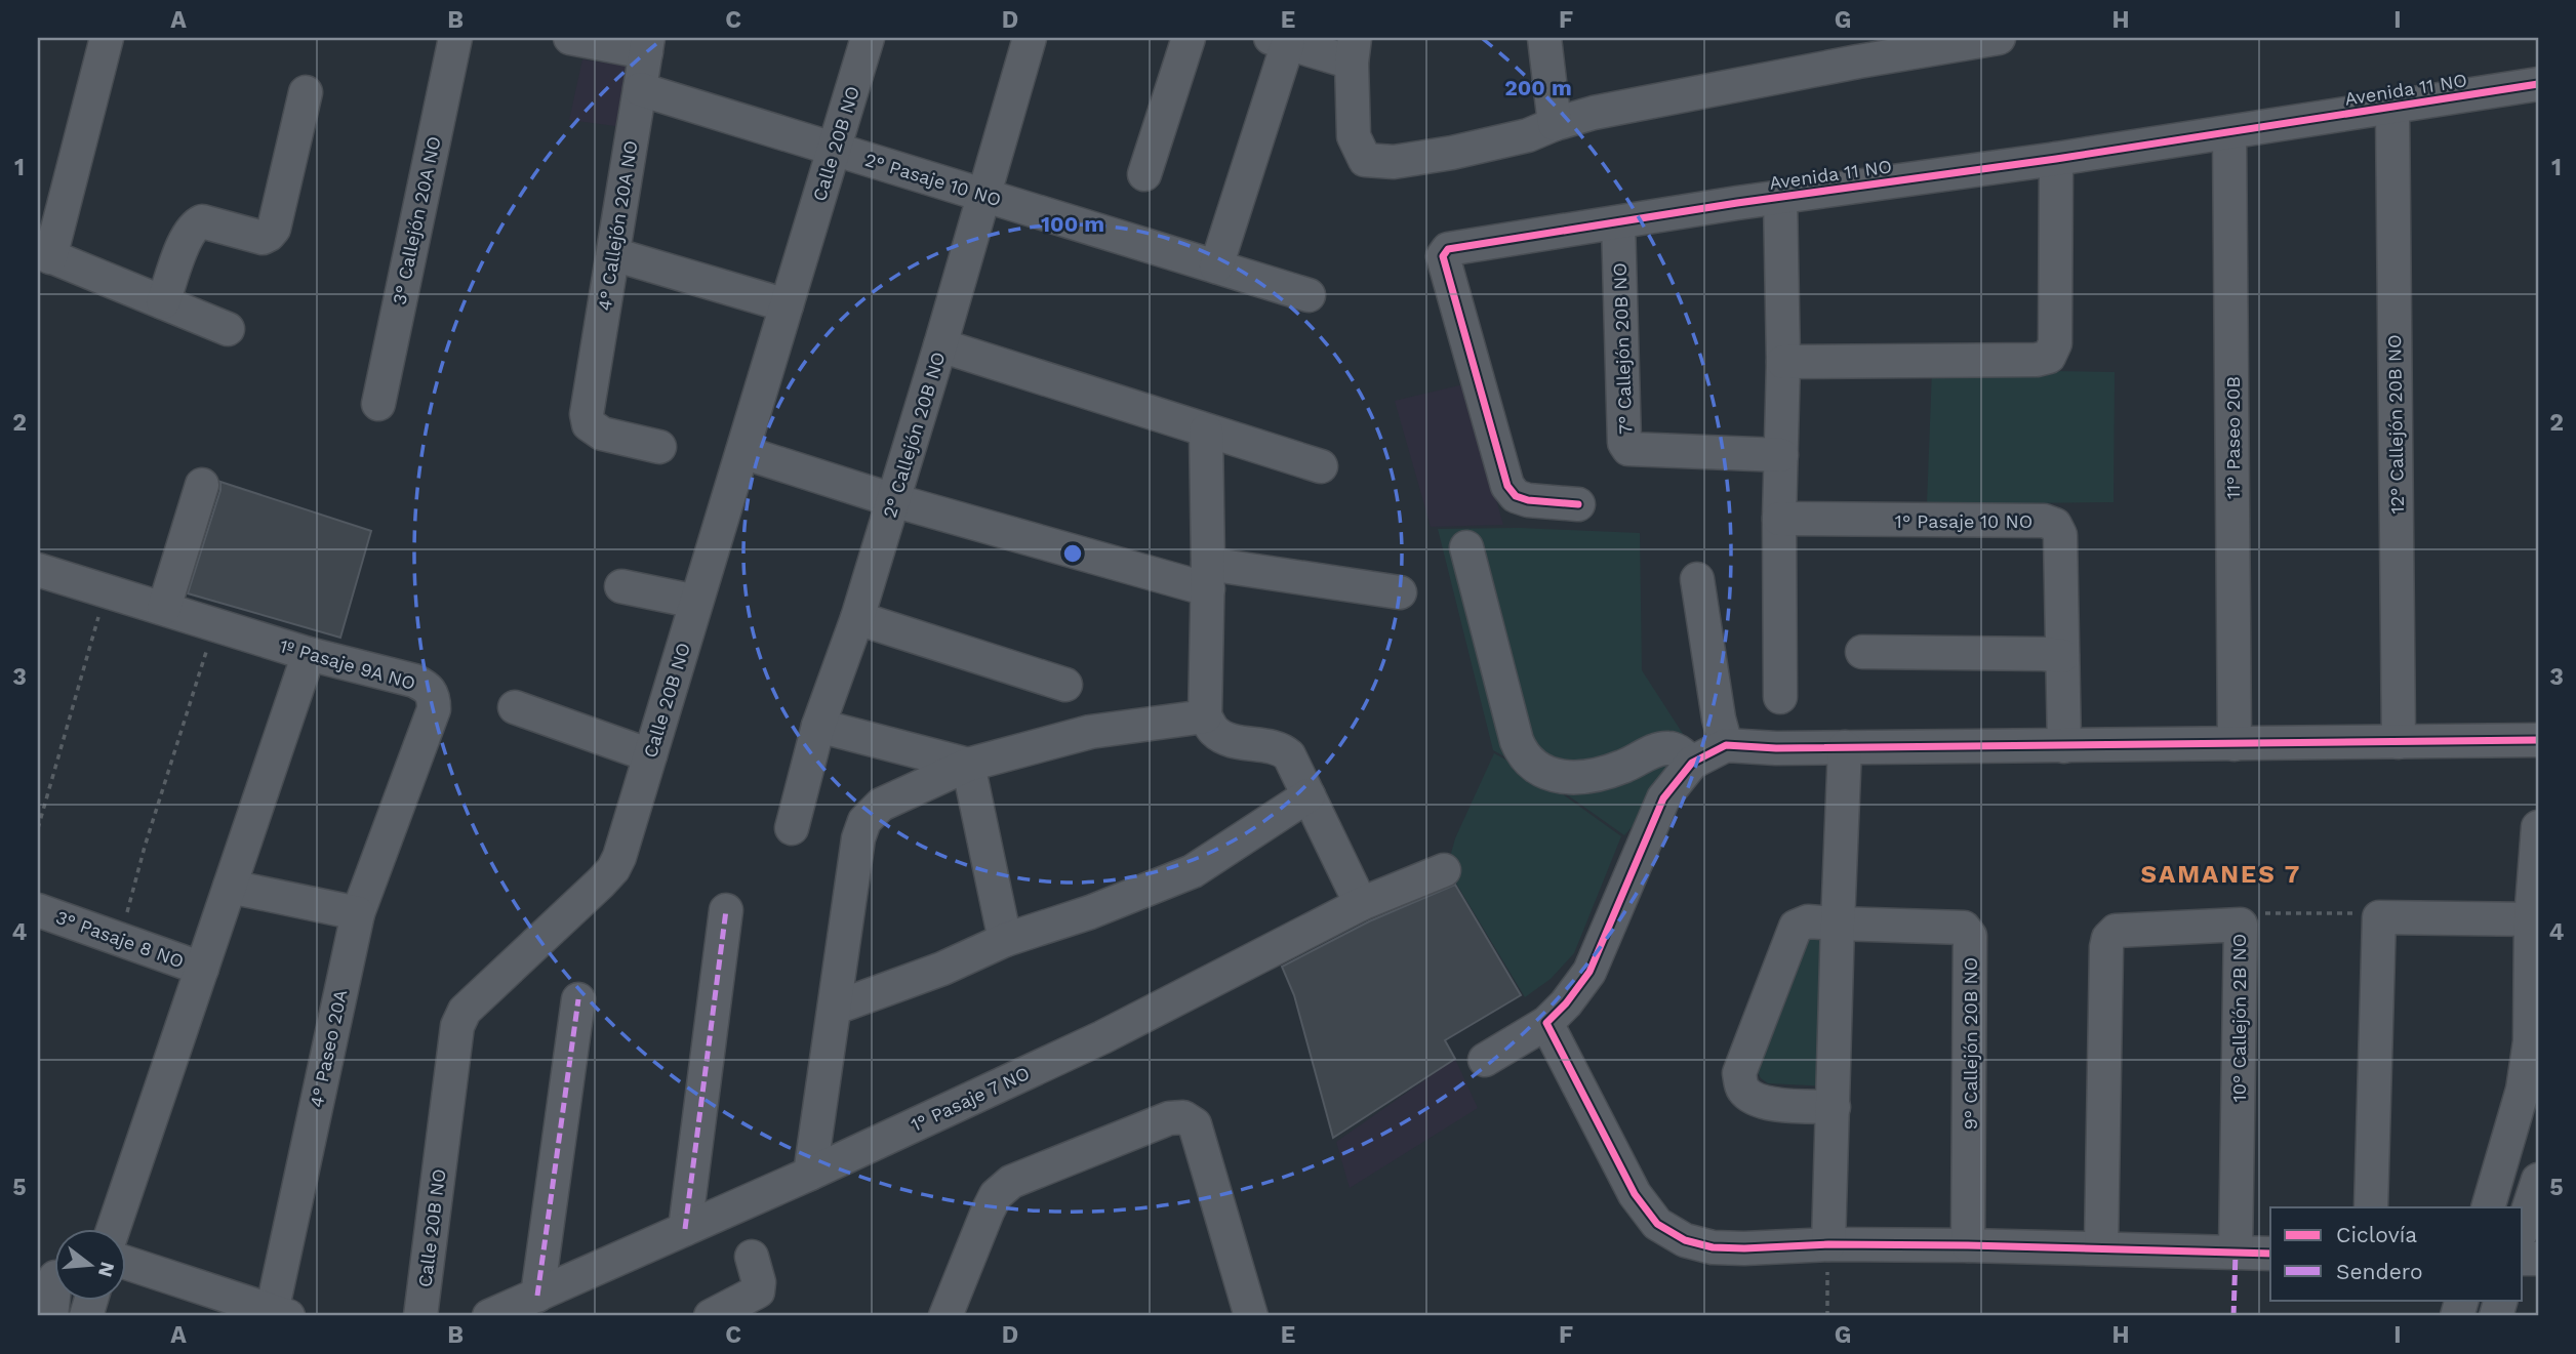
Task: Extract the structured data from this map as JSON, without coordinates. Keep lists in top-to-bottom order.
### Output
{
  "streets": {
    "street": [
      "Avenida 11 NO",
      "Calle 20B NO",
      "2° Pasaje 10 NO",
      "3° Callejón 20A NO",
      "4° Callejón 20A NO",
      "7° Callejón 20B NO",
      "12° Callejón 20B NO",
      "2° Callejón 20B NO",
      "11° Paseo 20B",
      "1° Pasaje 10 NO",
      "1º Pasaje 9A NO",
      "3° Pasaje 8 NO",
      "10° Callejón 2B NO",
      "9° Callejón 20B NO",
      "4° Paseo 20A",
      "1° Pasaje 7 NO"
    ]
  },
  "crossings": [
    ["Avenida 11 NO", "7° Callejón 20B NO"],
    ["Avenida 11 NO", "12° Callejón 20B NO"],
    ["Avenida 11 NO", "11° Paseo 20B"],
    ["Calle 20B NO", "2° Pasaje 10 NO"],
    ["2° Pasaje 10 NO", "4° Callejón 20A NO"],
    ["2° Pasaje 10 NO", "2° Callejón 20B NO"],
    ["1º Pasaje 9A NO", "4° Paseo 20A"]
  ],
  "districts": ["SAMANES 7"],
  "legend": ["Ciclovía", "Sendero"],
  "north": "right",
  "grid": {
    "columns": [
      "A",
      "B",
      "C",
      "D",
      "E",
      "F",
      "G",
      "H",
      "I"
    ],
    "rows": [
      "1",
      "2",
      "3",
      "4",
      "5"
    ]
  },
  "rings": ["200 m", "100 m"]
}
